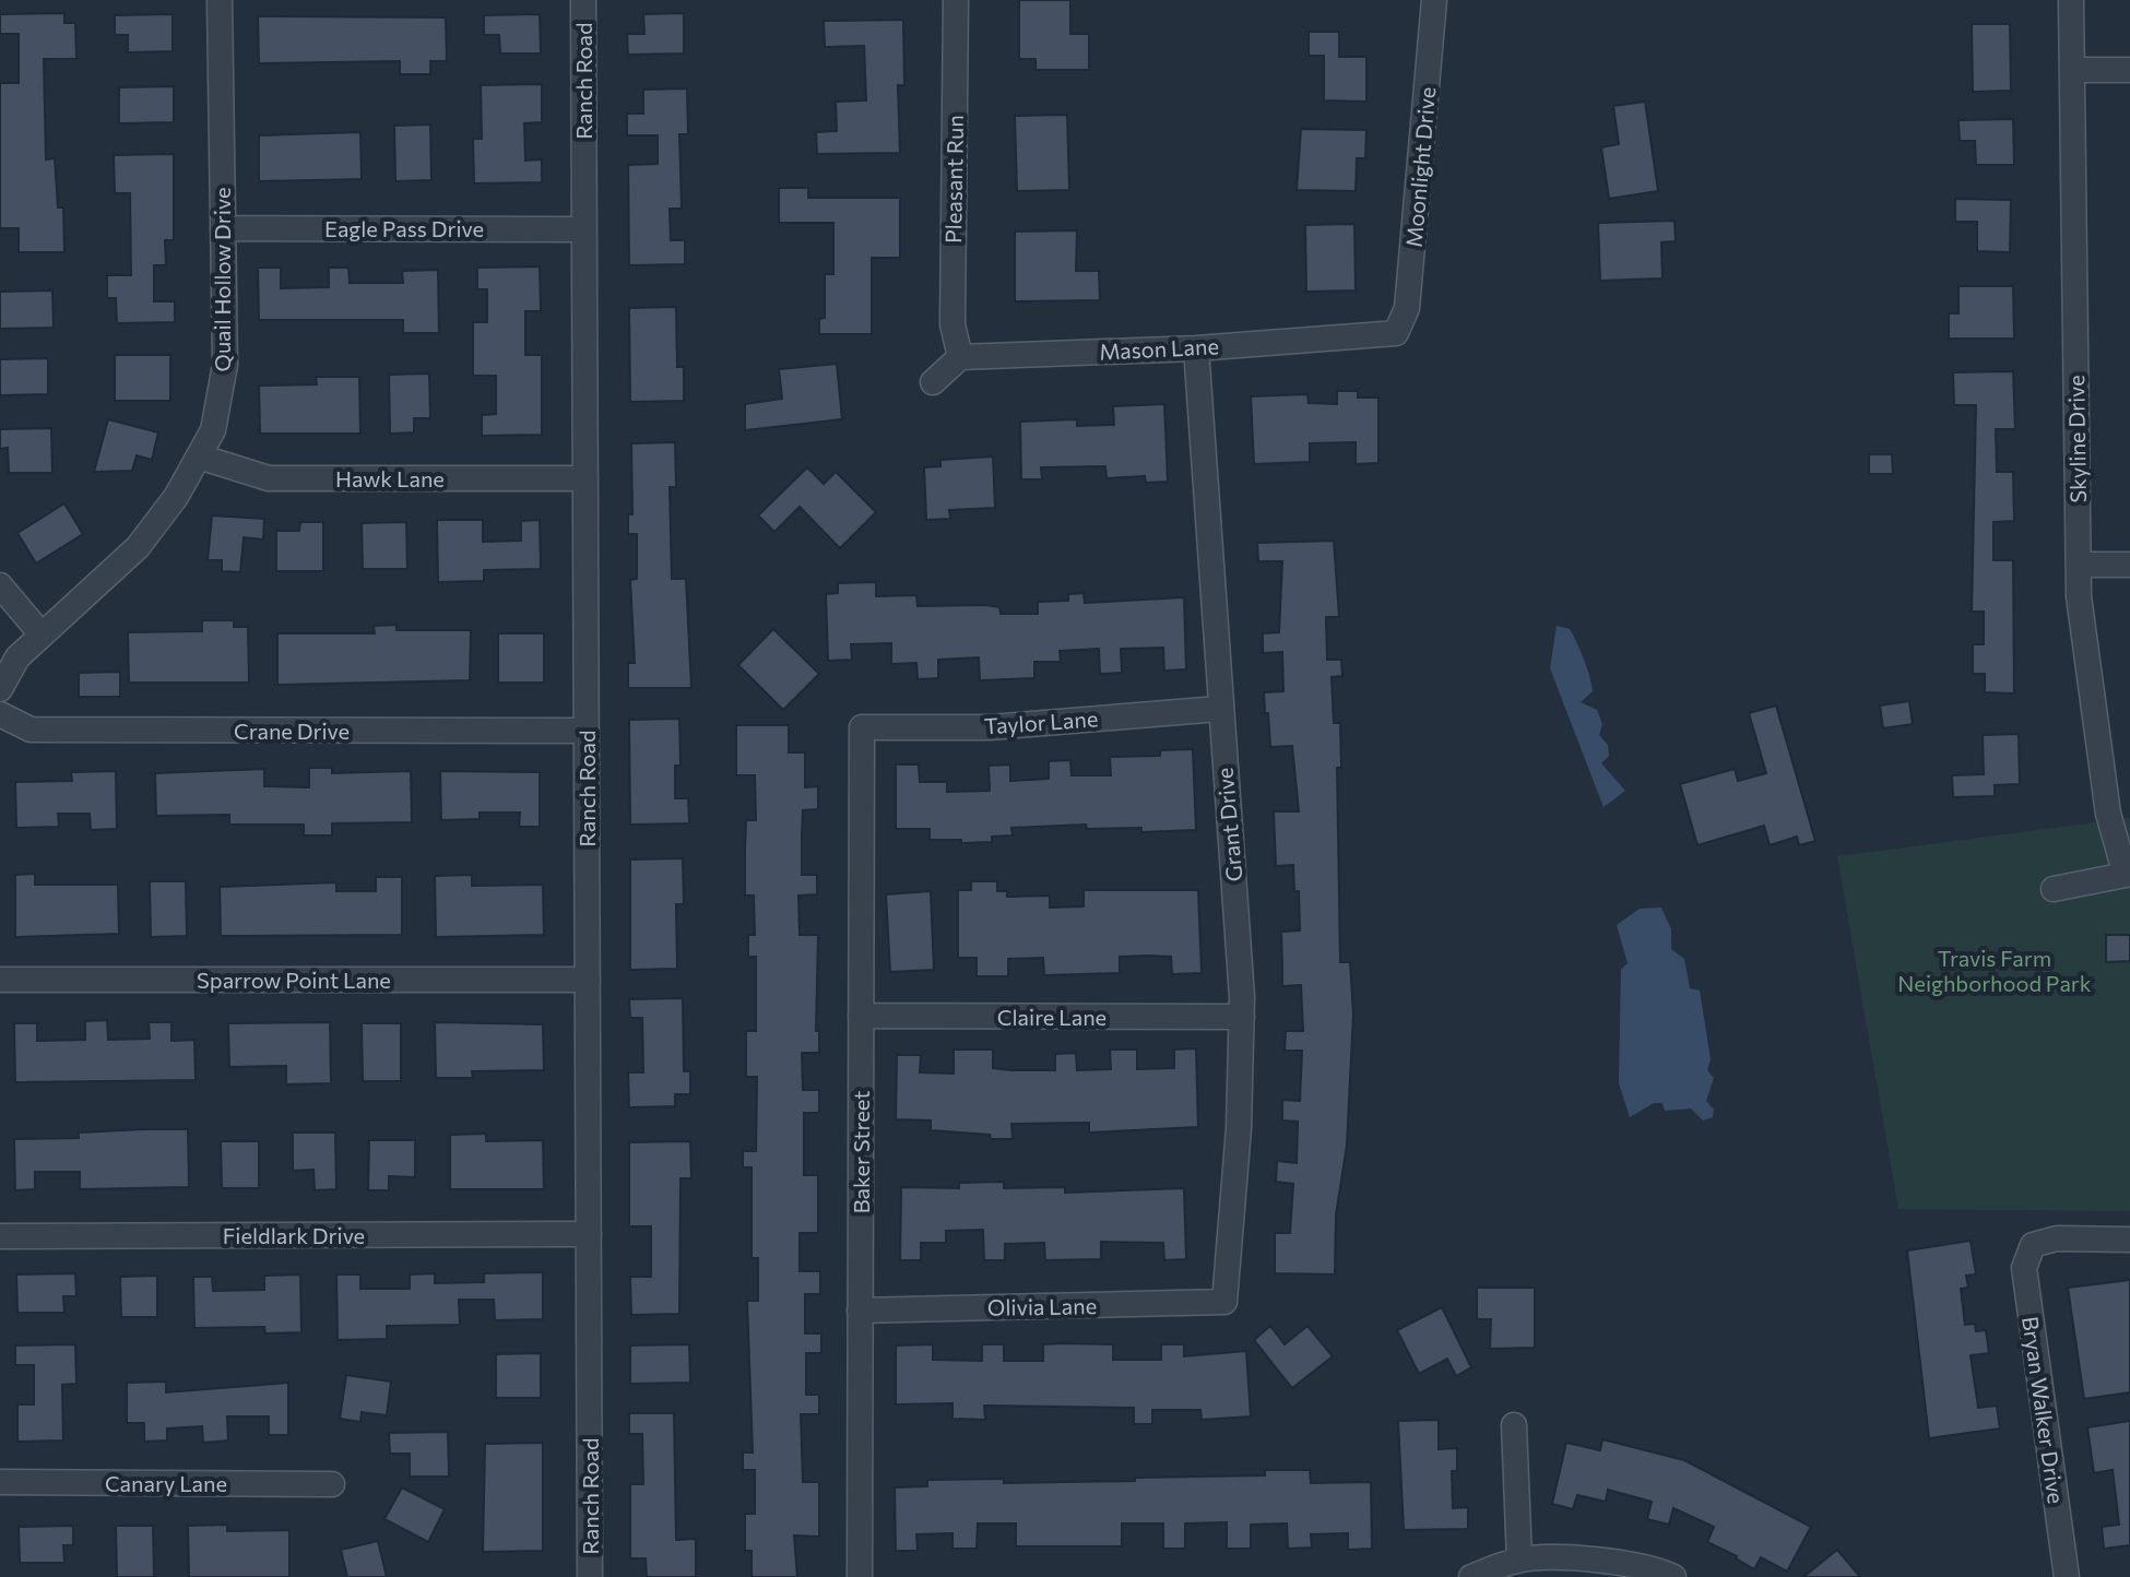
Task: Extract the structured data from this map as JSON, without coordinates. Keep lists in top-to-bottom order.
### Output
{
  "streets": {
    "street": [
      "Ranch Road",
      "Moonlight Drive",
      "Pleasant Run",
      "Eagle Pass Drive",
      "Quail Hollow Drive",
      "Mason Lane",
      "Skyline Drive",
      "Hawk Lane",
      "Taylor Lane",
      "Crane Drive",
      "Grant Drive",
      "Sparrow Point Lane",
      "Claire Lane",
      "Baker Street",
      "Fieldlark Drive",
      "Olivia Lane",
      "Bryan Walker Drive",
      "Canary Lane"
    ]
  },
  "crossings": [
    ["Ranch Road", "Eagle Pass Drive"],
    ["Ranch Road", "Hawk Lane"],
    ["Ranch Road", "Crane Drive"],
    ["Ranch Road", "Sparrow Point Lane"],
    ["Ranch Road", "Fieldlark Drive"],
    ["Moonlight Drive", "Mason Lane"],
    ["Pleasant Run", "Mason Lane"],
    ["Eagle Pass Drive", "Quail Hollow Drive"],
    ["Quail Hollow Drive", "Hawk Lane"],
    ["Mason Lane", "Grant Drive"],
    ["Taylor Lane", "Grant Drive"],
    ["Taylor Lane", "Baker Street"],
    ["Grant Drive", "Claire Lane"],
    ["Grant Drive", "Olivia Lane"],
    ["Claire Lane", "Baker Street"],
    ["Baker Street", "Olivia Lane"]
  ],
  "parks": ["Travis Farm Neighborhood Park"]
}
